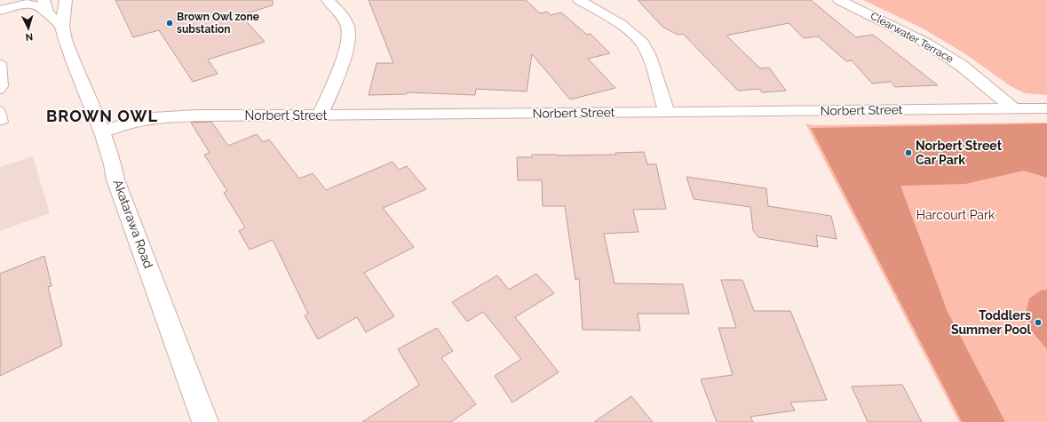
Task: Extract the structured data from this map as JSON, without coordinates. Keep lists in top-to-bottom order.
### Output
{
  "streets": {
    "main road": ["Clearwater Terrace", "Norbert Street", "Akatarawa Road"]
  },
  "crossings": [
    ["Clearwater Terrace", "Norbert Street"],
    ["Norbert Street", "Akatarawa Road"]
  ],
  "districts": ["BROWN OWL"],
  "parks": ["Harcourt Park"],
  "places": ["Brown Owl zone substation", "Norbert Street Car Park", "Toddlers Summer Pool"],
  "north": "bottom"
}
